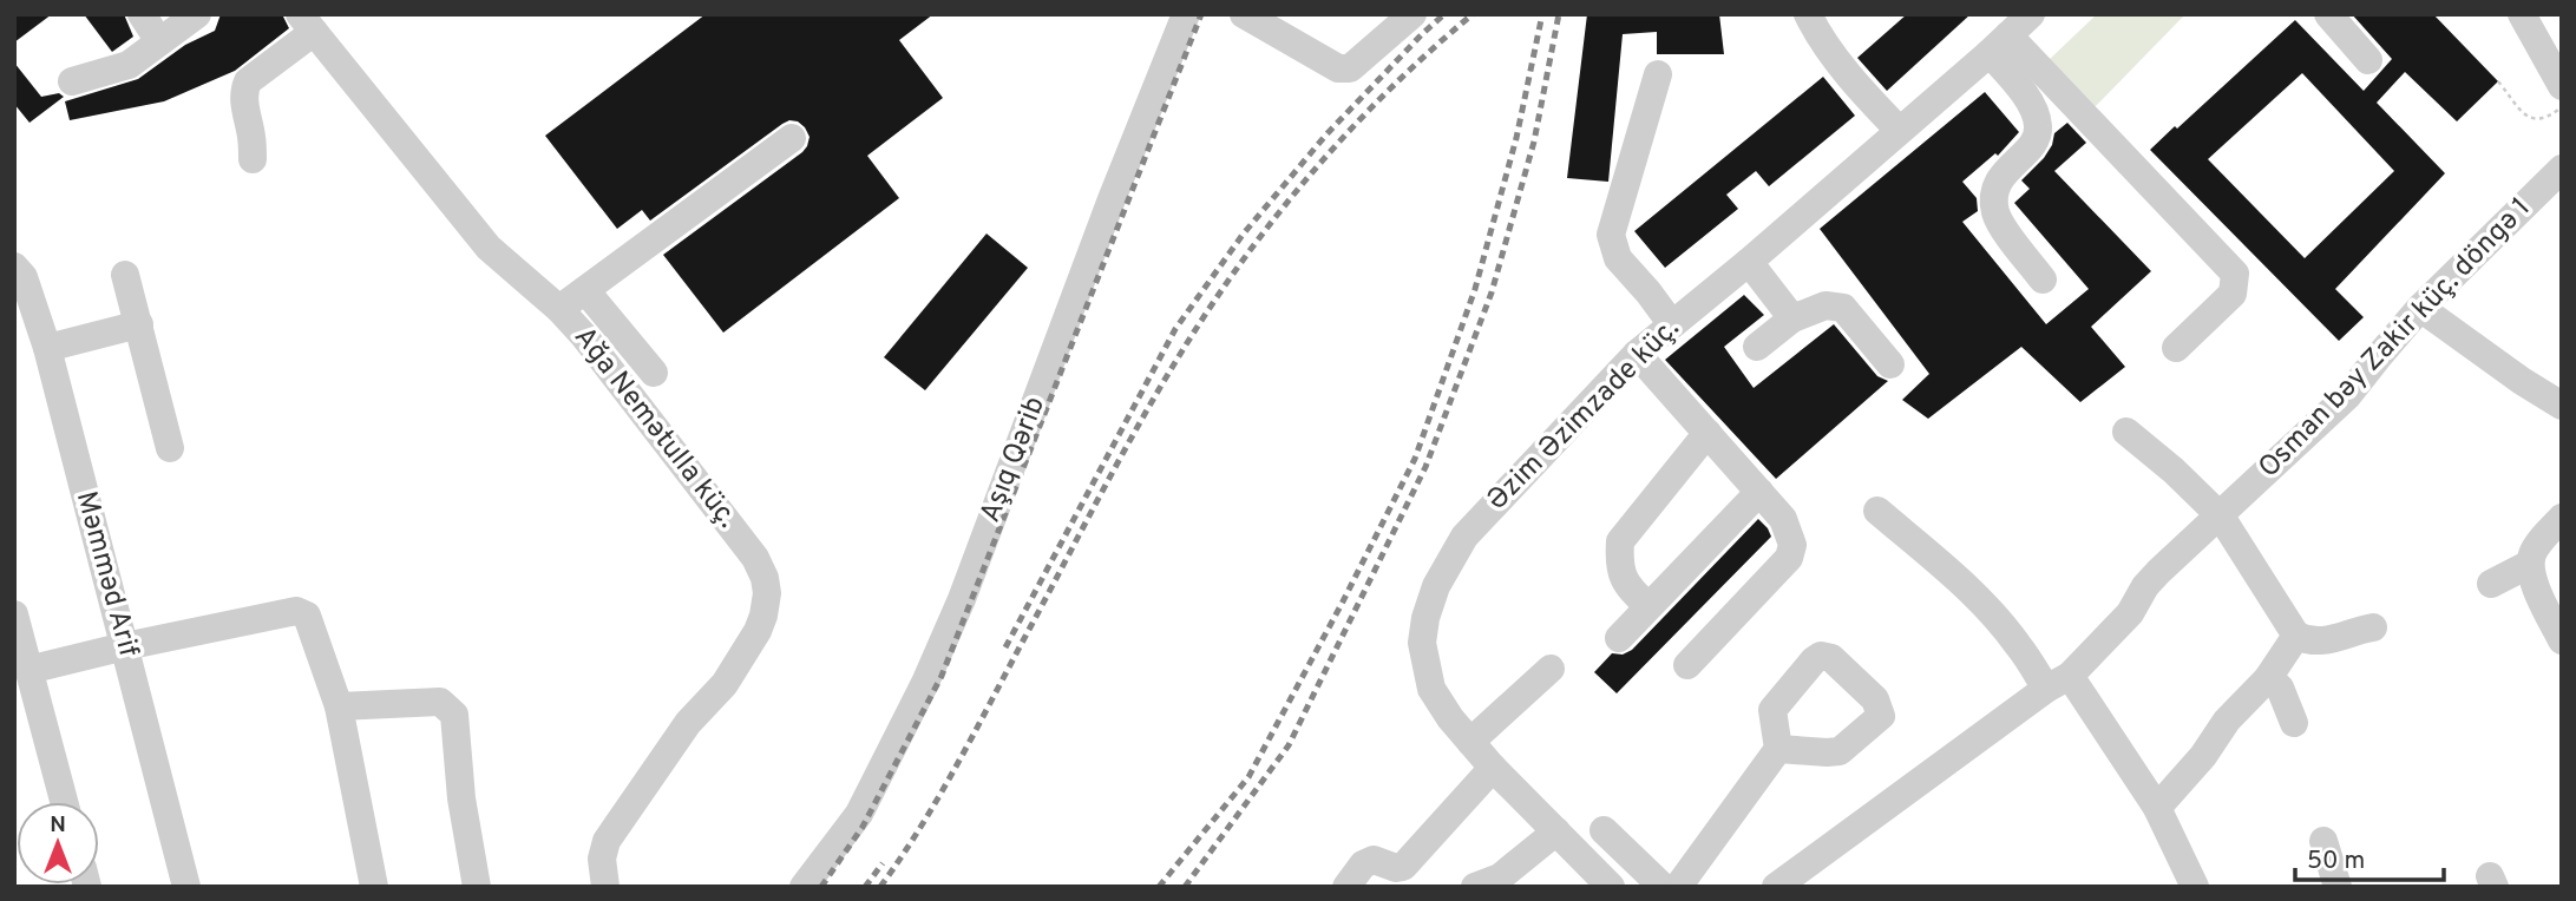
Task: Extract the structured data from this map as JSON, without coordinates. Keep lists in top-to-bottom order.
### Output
{
  "streets": {
    "street": [
      "Osman bəy Zakir küç. döngə 1",
      "Əzim Əzimzade küç.",
      "Ağa Nemətulla küç.",
      "Aşıq Qərib",
      "Məmməd Arif"
    ]
  },
  "scale_bar": "50 m",
  "north": "top"
}
